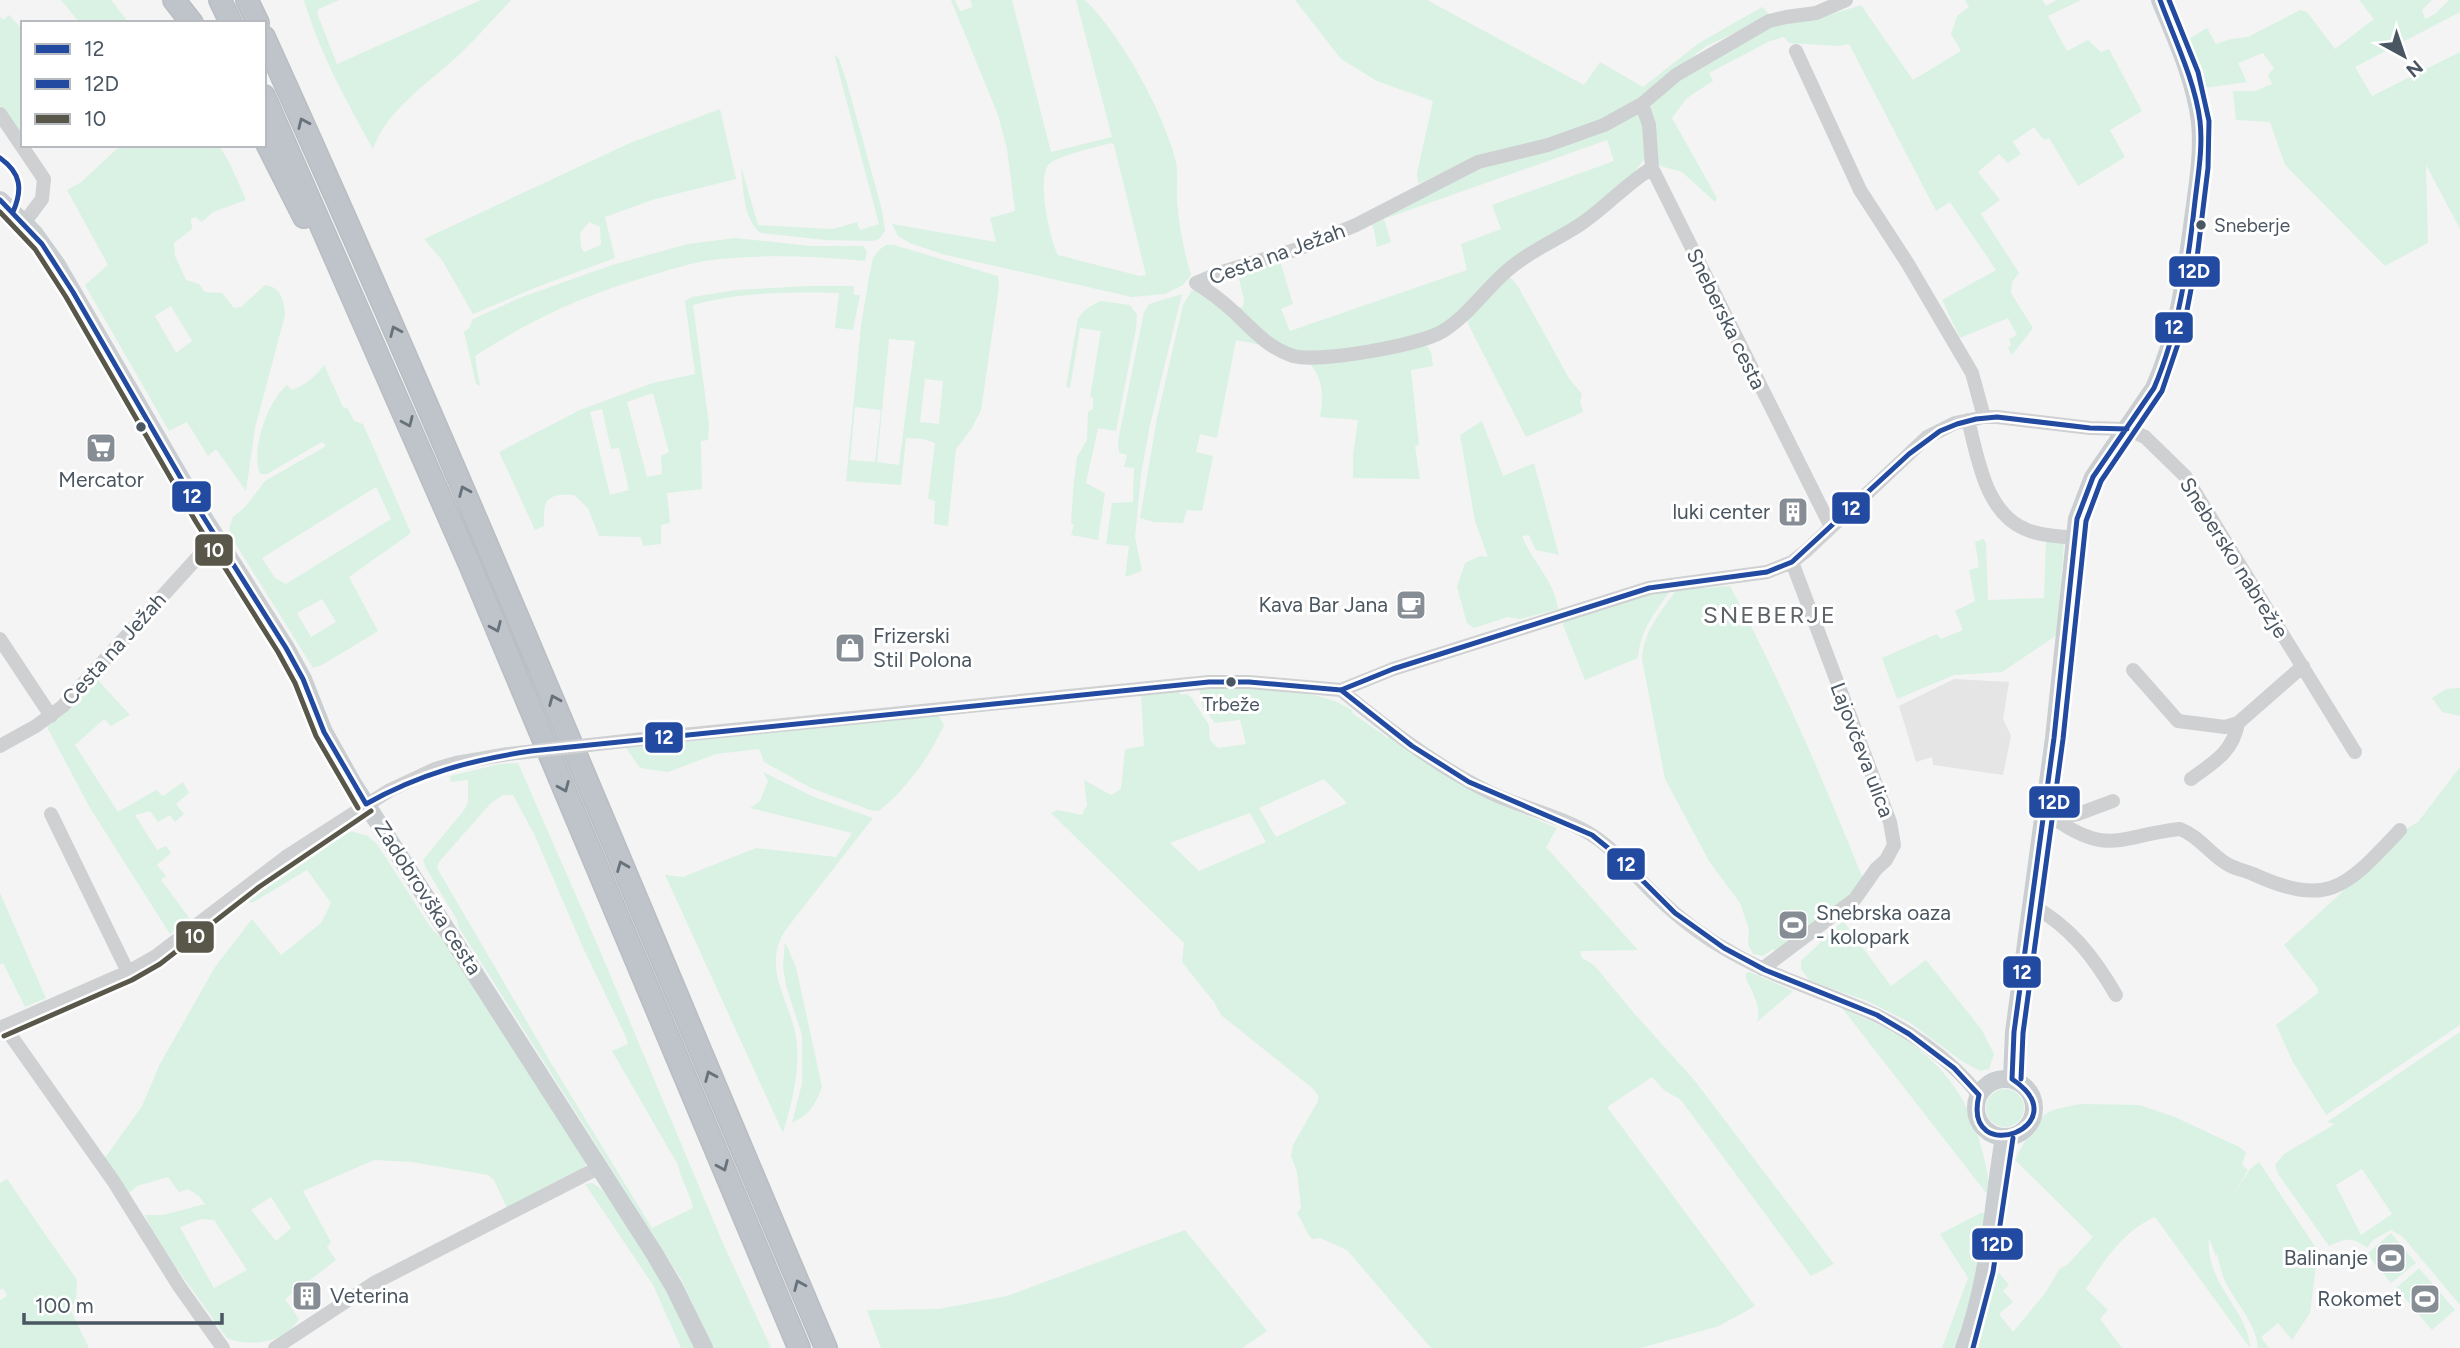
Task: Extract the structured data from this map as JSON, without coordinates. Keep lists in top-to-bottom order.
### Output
{
  "streets": {
    "main road": ["Zadobrovška cesta"],
    "street": [
      "Cesta na Ježah",
      "Sneberska cesta",
      "Snebersko nabrežje",
      "Lajovčeva ulica"
    ]
  },
  "crossings": [
    ["Cesta na Ježah", "Sneberska cesta"],
    ["Cesta na Ježah", "Zadobrovška cesta"]
  ],
  "districts": ["SNEBERJE"],
  "places": {
    "other": ["Sneberje", "Trbeže"],
    "supermarket": ["Mercator"],
    "building": ["luki center", "Veterina"],
    "cafe": ["Kava Bar Jana"],
    "shop": ["Frizerski Stil Polona"],
    "sports": ["Snebrska oaza - kolopark", "Balinanje", "Rokomet"]
  },
  "lines": ["transit line 12", "transit line 12D", "transit line 10"],
  "legend": ["12", "12D", "10"],
  "scale_bar": "100 m",
  "north": "bottom right"
}
